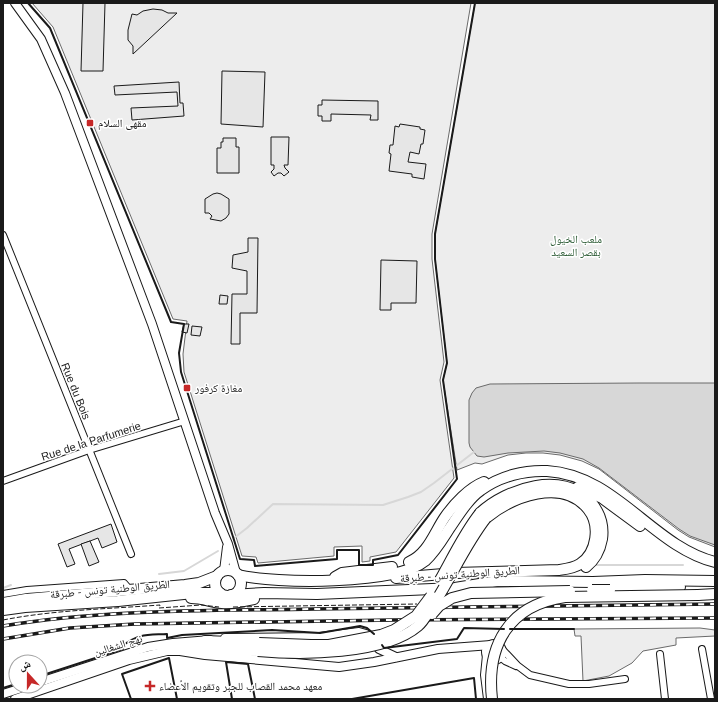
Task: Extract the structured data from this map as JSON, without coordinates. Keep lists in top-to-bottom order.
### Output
{
  "streets": {
    "main road": ["الطريق الوطنية تونس - طبرقة"],
    "street": ["Rue du Bois", "Rue de la Parfumerie", "نهج الشغالين"]
  },
  "crossings": [
    ["Rue du Bois", "Rue de la Parfumerie"]
  ],
  "parks": ["ملعب الخيول بقصر السعيد"],
  "places": {
    "transit": ["مقهى السلام", "مغازة كرفور"],
    "health": ["معهد محمد القصاب للجبر وتقويم الأعضاء"]
  },
  "north": "top"
}
